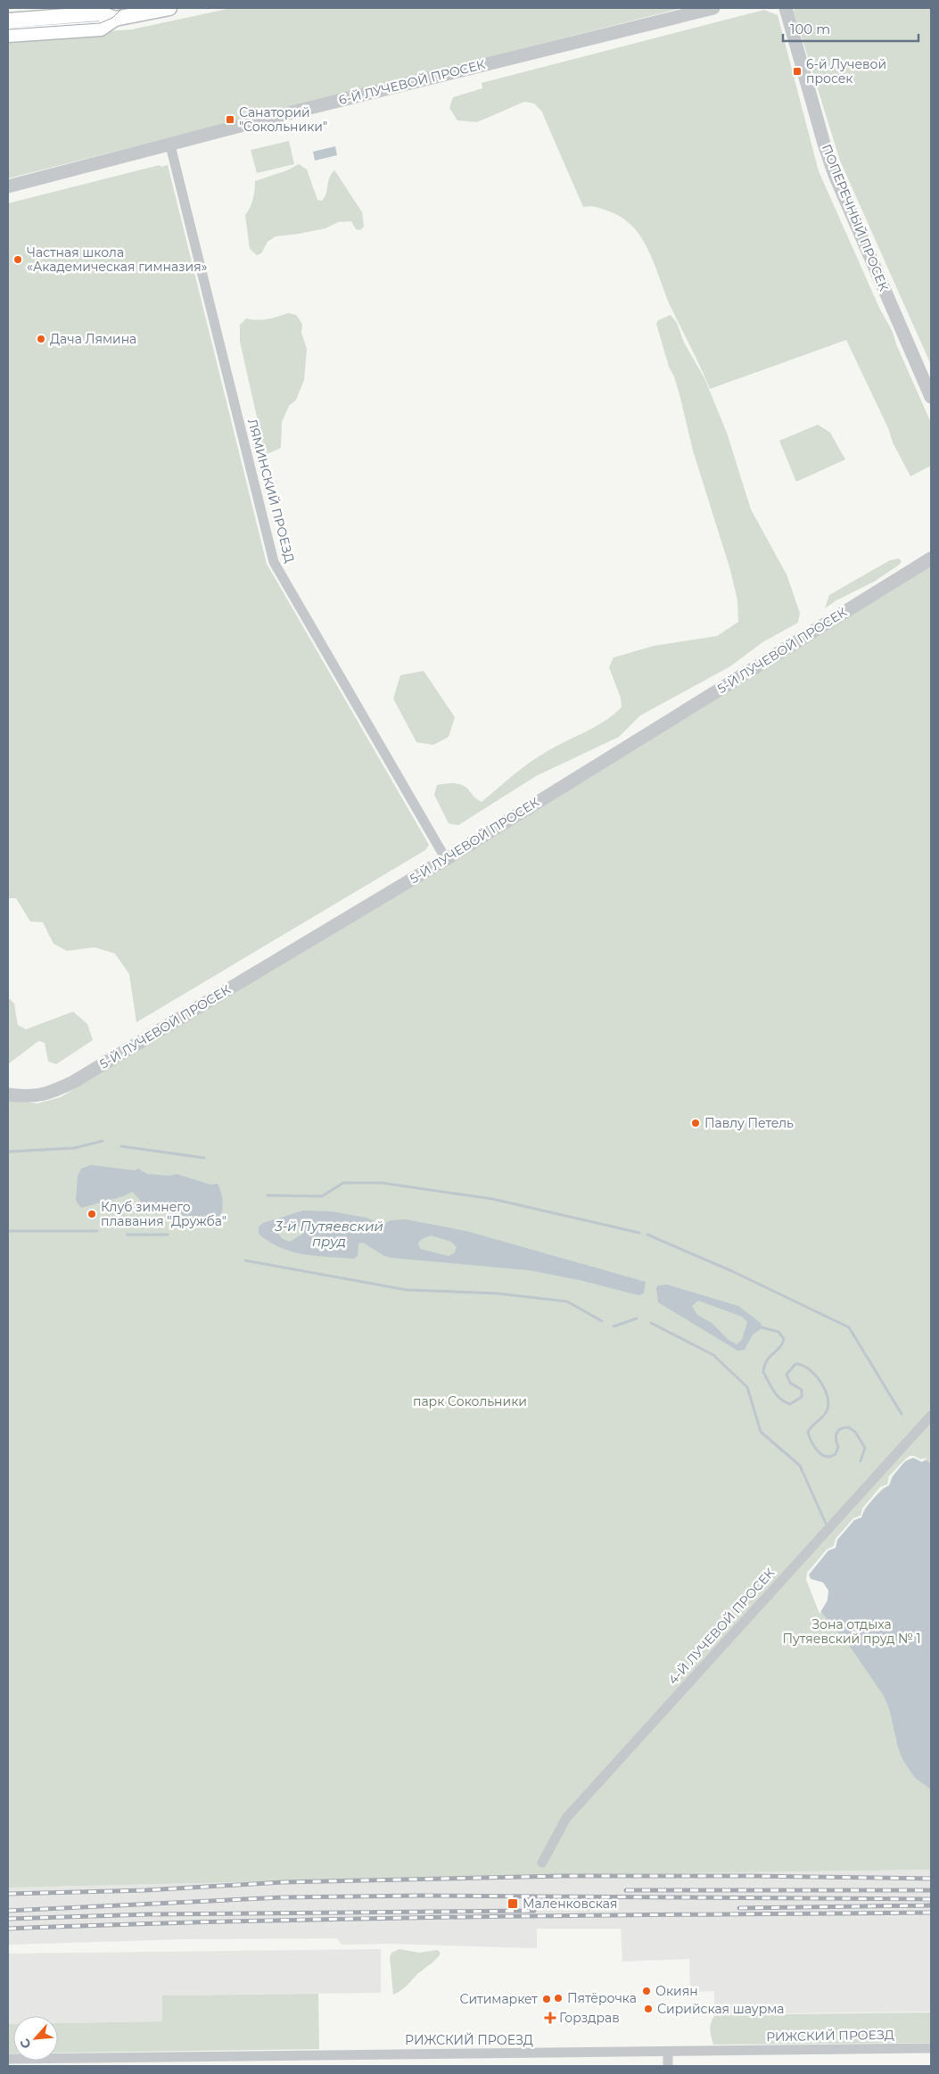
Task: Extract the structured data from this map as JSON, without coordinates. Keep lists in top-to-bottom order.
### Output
{
  "streets": {
    "street": [
      "6-Й ЛУЧЕВОЙ ПРОСЕК",
      "ПОПЕРЕЧНЫЙ ПРОСЕК",
      "ЛЯМИНСКИЙ ПРОЕЗД",
      "5-Й ЛУЧЕВОЙ ПРОСЕК",
      "4-Й ЛУЧЕВОЙ ПРОСЕК",
      "РИЖСКИЙ ПРОЕЗД"
    ]
  },
  "crossings": [
    ["6-Й ЛУЧЕВОЙ ПРОСЕК", "ЛЯМИНСКИЙ ПРОЕЗД"],
    ["ЛЯМИНСКИЙ ПРОЕЗД", "5-Й ЛУЧЕВОЙ ПРОСЕК"]
  ],
  "water": ["3-й Путяевский пруд"],
  "parks": ["парк Сокольники", "Зона отдыха Путяевский пруд № 1"],
  "places": {
    "transit": ["6-й Лучевой просек", "Санаторий \"Сокольники\"", "Маленковская"],
    "other": [
      "Частная школа «Академическая гимназия»",
      "Дача Лямина",
      "Павлу Петель",
      "Клуб зимнего плавания \"Дружба\"",
      "Окиян",
      "Пятёрочка",
      "Ситимаркет",
      "Сирийская шаурма"
    ],
    "health": ["Горздрав"]
  },
  "scale_bar": "100 m",
  "north": "bottom left"
}
